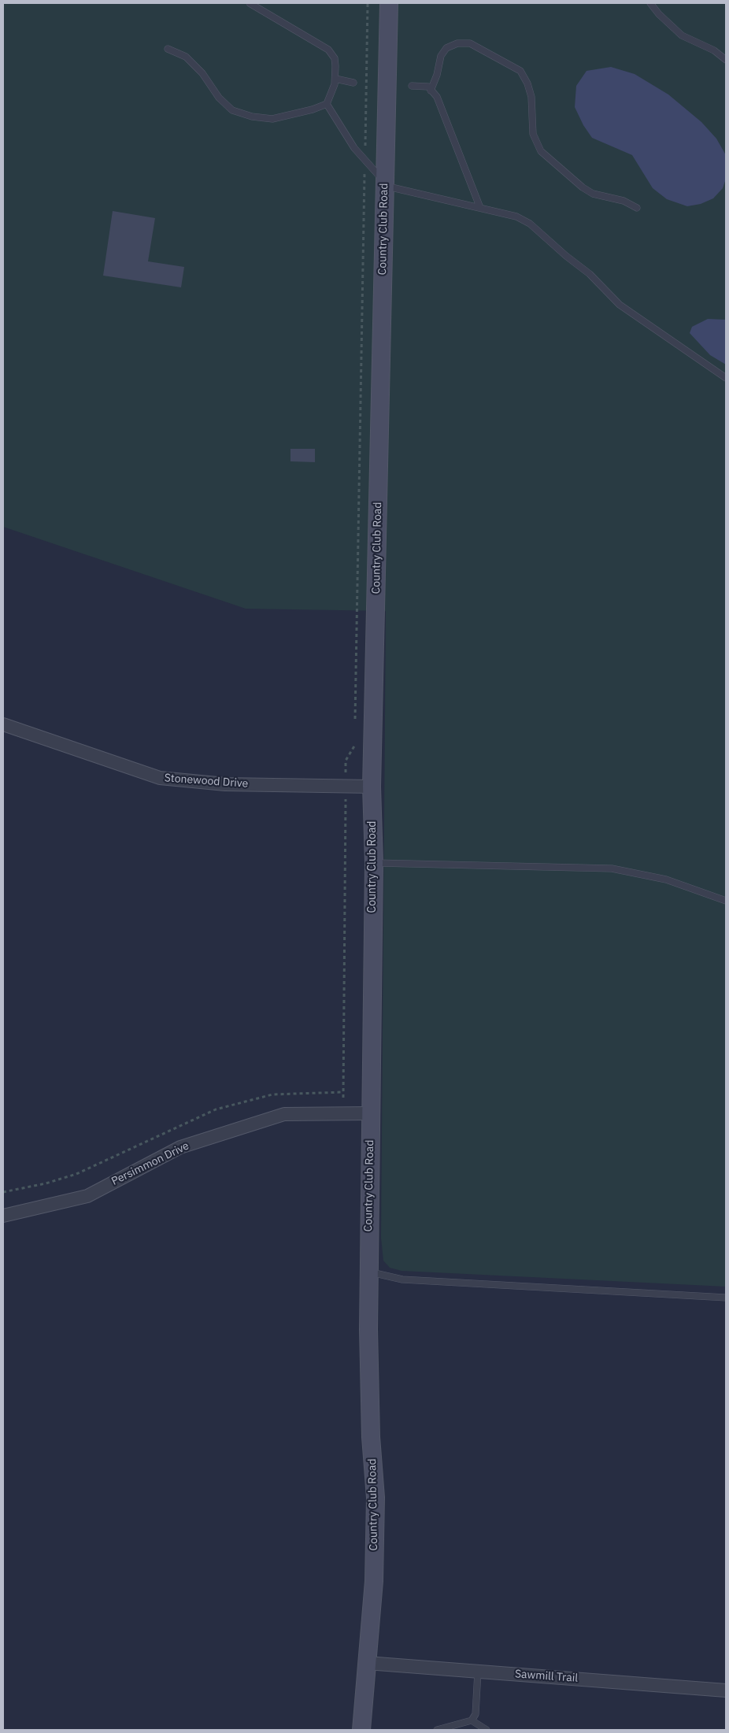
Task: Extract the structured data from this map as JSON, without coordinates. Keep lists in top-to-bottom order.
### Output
{
  "streets": {
    "street": [
      "Country Club Road",
      "Stonewood Drive",
      "Persimmon Drive",
      "Sawmill Trail"
    ]
  },
  "crossings": [
    ["Country Club Road", "Stonewood Drive"],
    ["Country Club Road", "Persimmon Drive"],
    ["Country Club Road", "Sawmill Trail"]
  ]
}
